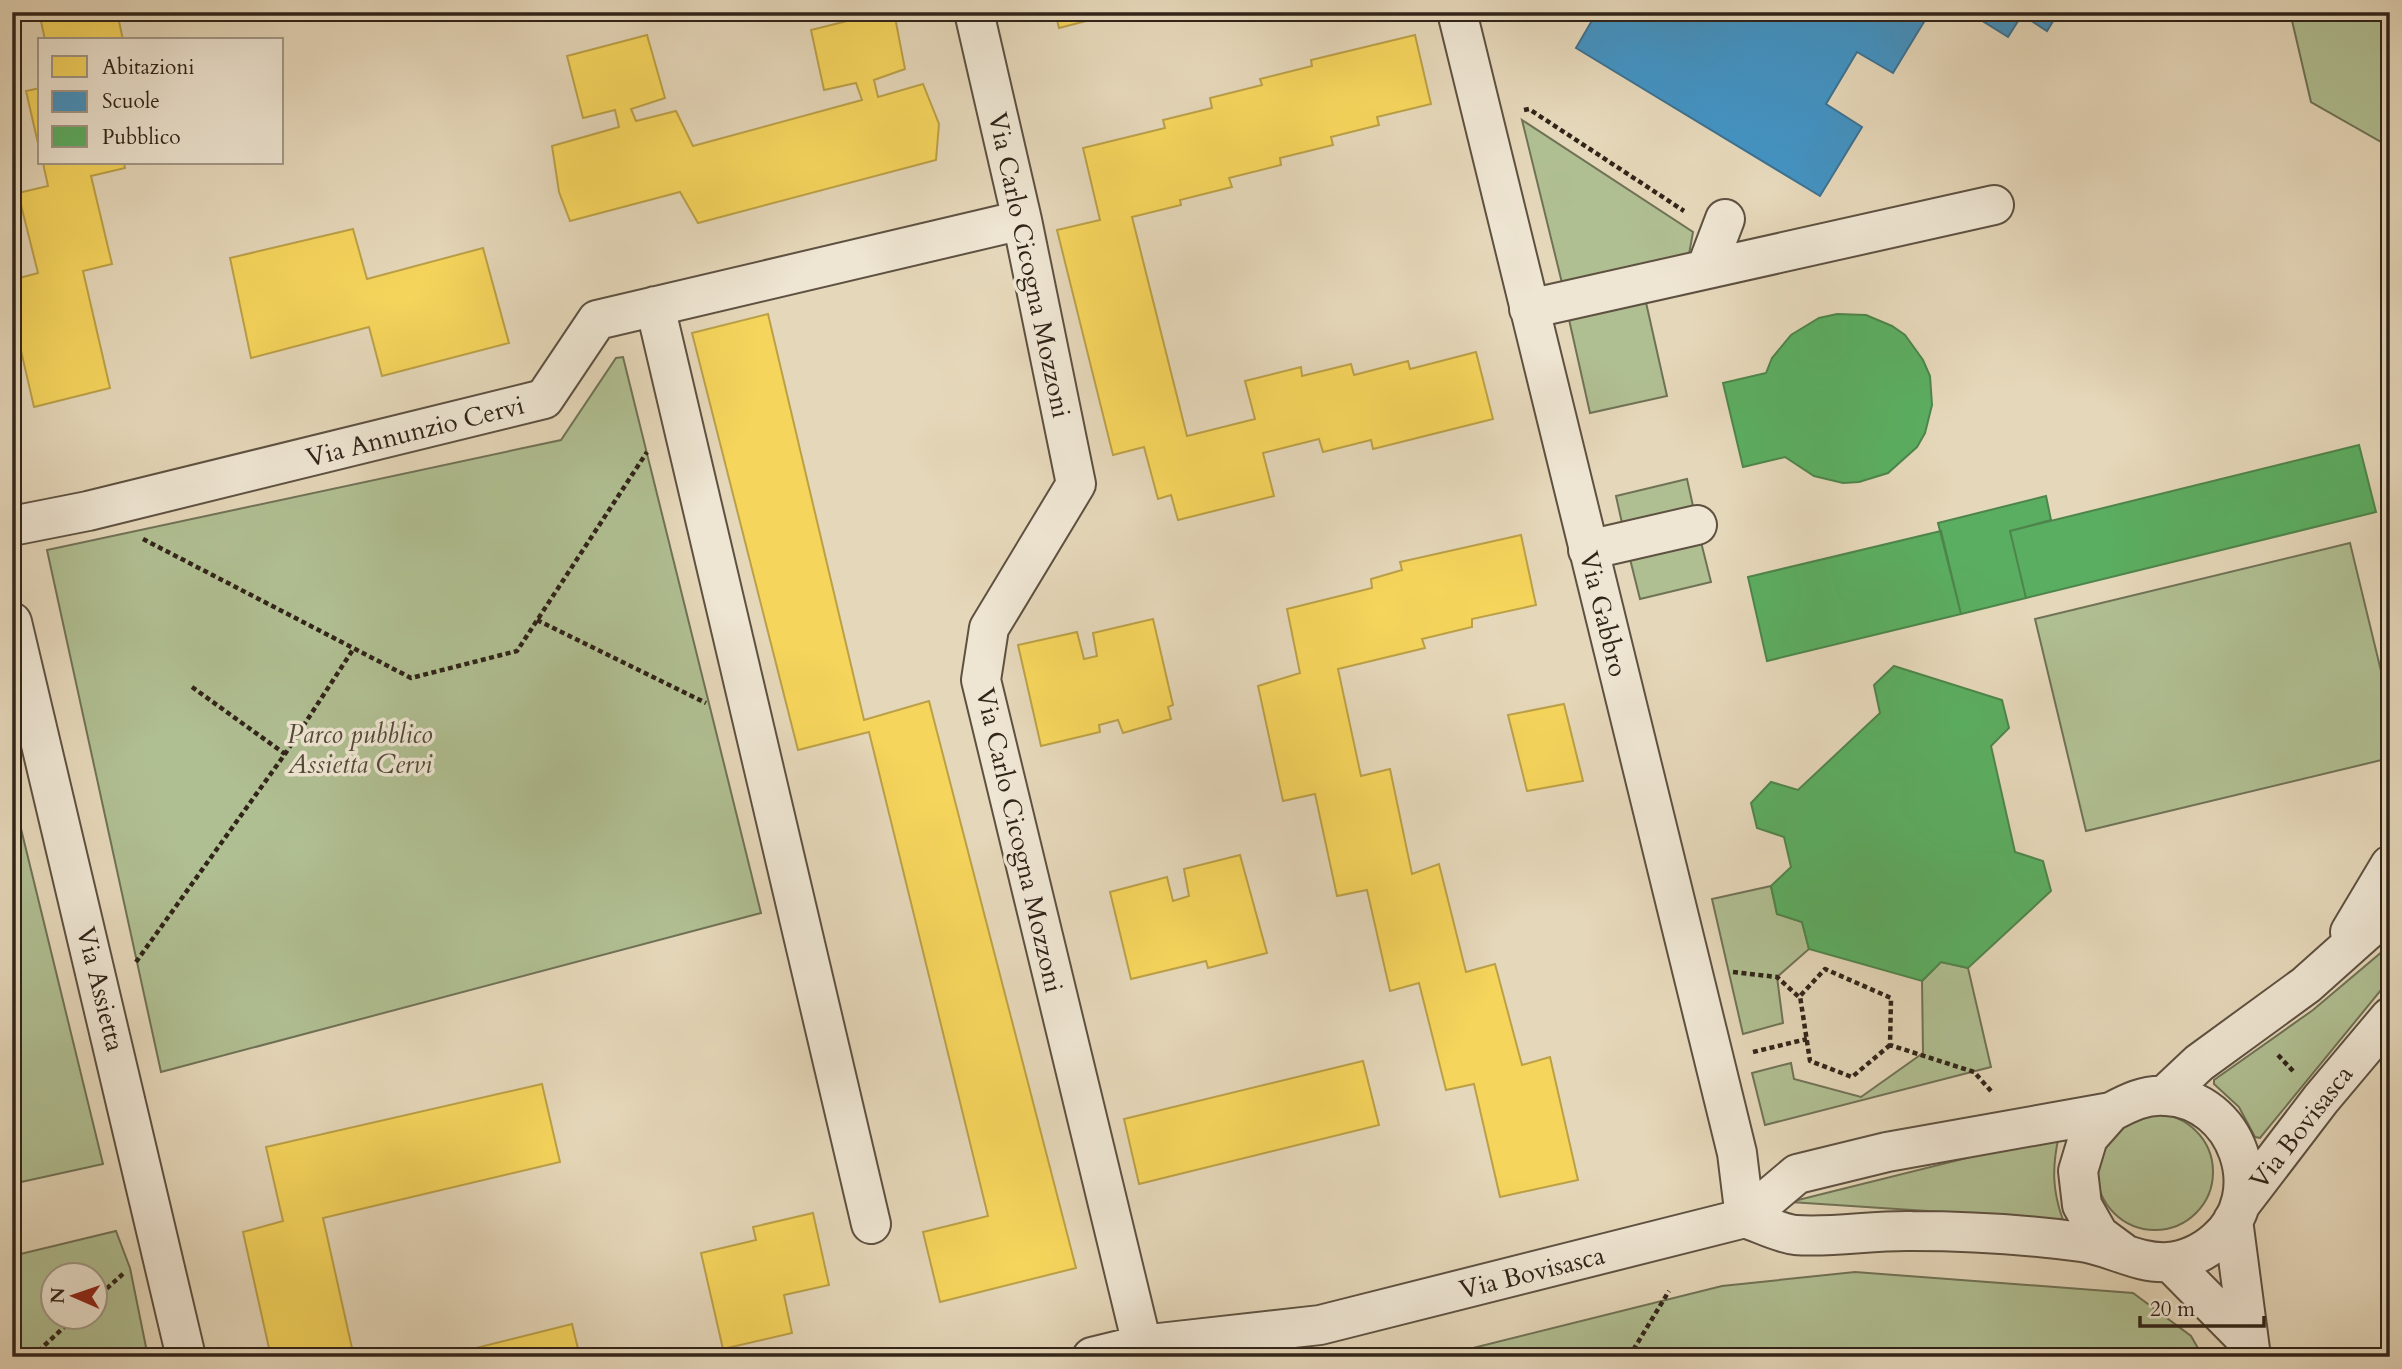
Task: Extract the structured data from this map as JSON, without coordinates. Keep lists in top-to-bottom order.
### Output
{
  "streets": {
    "street": [
      "Via Carlo Cicogna Mozzoni",
      "Via Annunzio Cervi",
      "Via Gabbro",
      "Via Assietta",
      "Via Bovisasca"
    ]
  },
  "crossings": [
    ["Via Carlo Cicogna Mozzoni", "Via Annunzio Cervi"],
    ["Via Carlo Cicogna Mozzoni", "Via Bovisasca"],
    ["Via Gabbro", "Via Bovisasca"]
  ],
  "parks": ["Parco pubblico Assietta Cervi"],
  "legend": ["Abitazioni", "Scuole", "Pubblico"],
  "scale_bar": "20 m",
  "north": "left"
}
